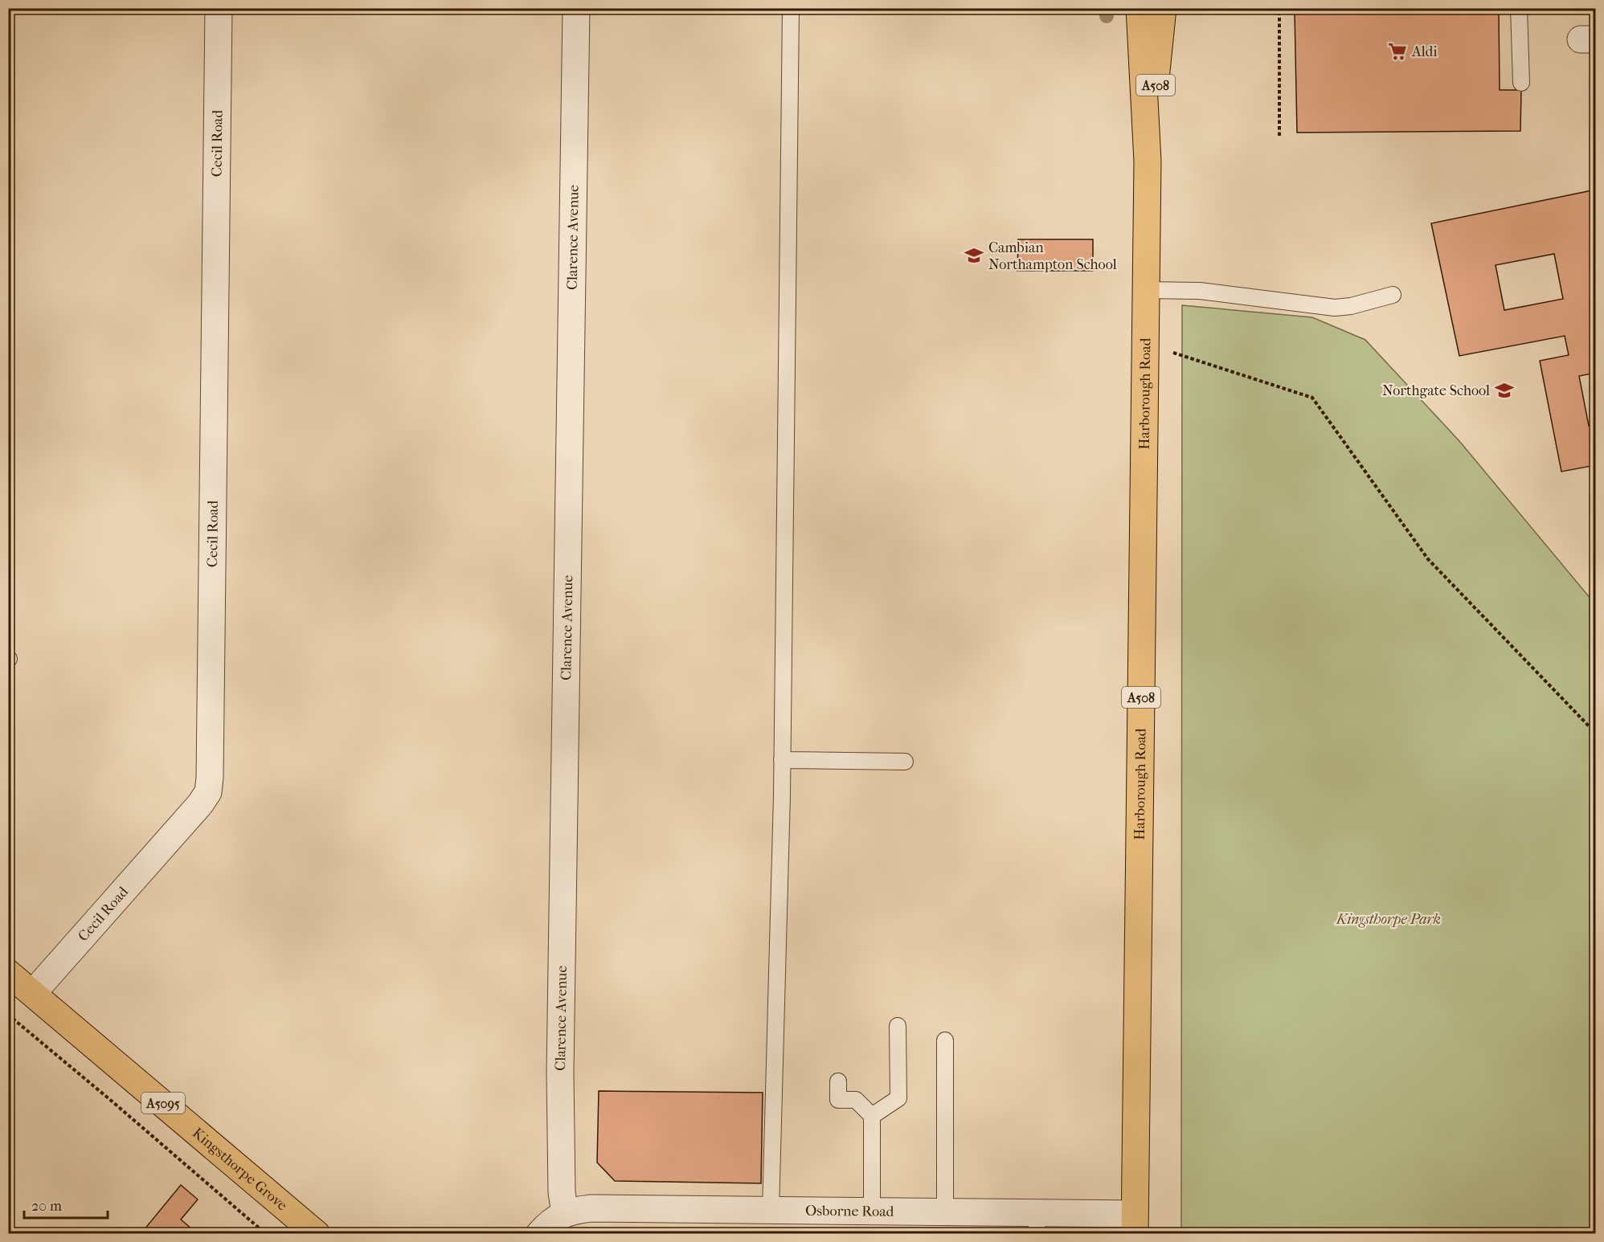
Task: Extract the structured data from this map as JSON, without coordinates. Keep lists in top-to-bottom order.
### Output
{
  "streets": {
    "main road": [
      "A508",
      "Harborough Road",
      "A5095",
      "Kingsthorpe Grove"
    ],
    "street": ["Cecil Road", "Clarence Avenue", "Osborne Road"]
  },
  "crossings": [
    ["A508", "Harborough Road"],
    ["Cecil Road", "Kingsthorpe Grove"],
    ["Clarence Avenue", "Osborne Road"],
    ["Harborough Road", "Osborne Road"]
  ],
  "parks": ["Kingsthorpe Park"],
  "places": {
    "supermarket": ["Aldi"],
    "school or university": ["Cambian Northampton School", "Northgate School"]
  },
  "scale_bar": "20 m"
}
